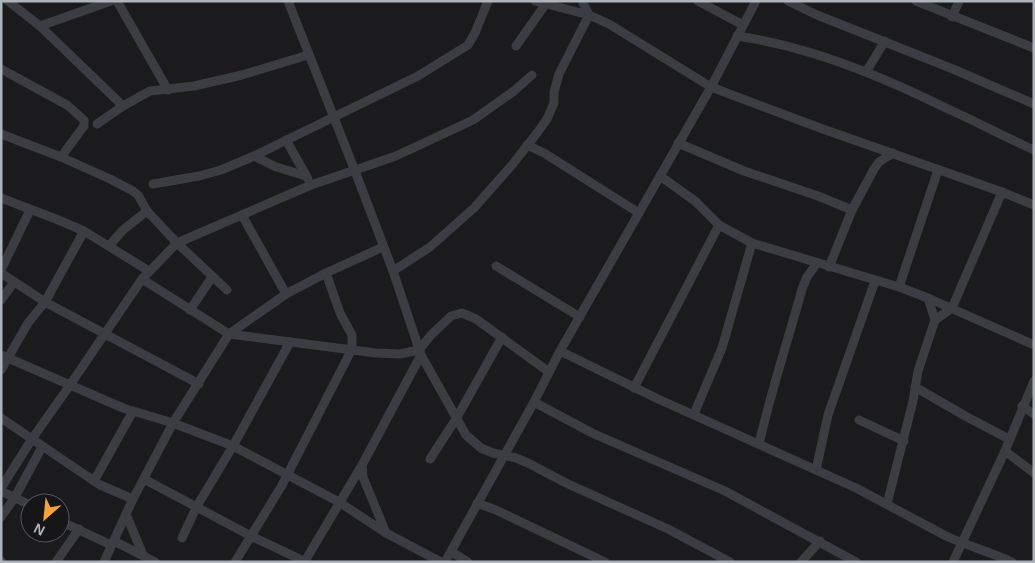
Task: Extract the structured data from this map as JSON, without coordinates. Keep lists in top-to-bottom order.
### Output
{
  "north": "bottom left"
}
